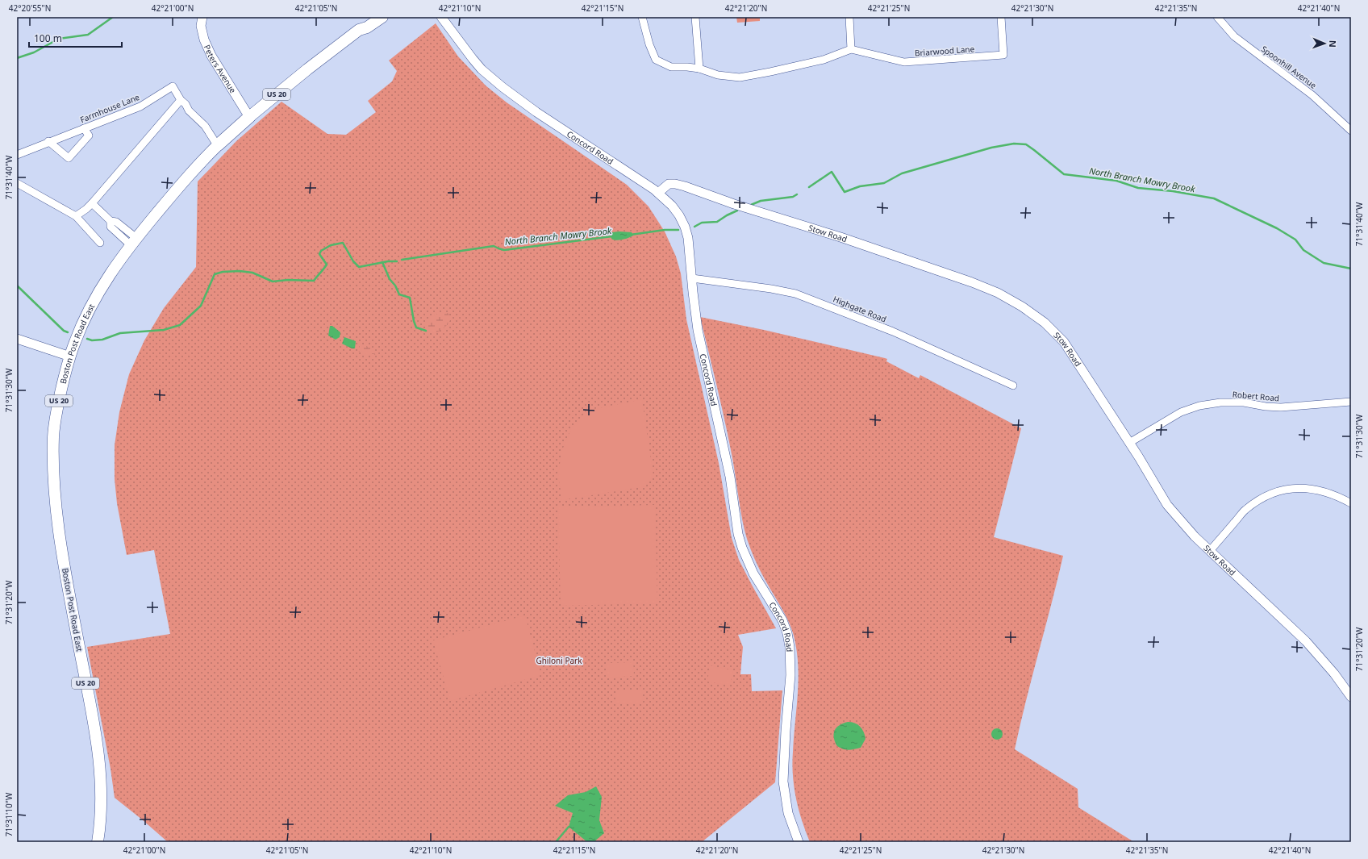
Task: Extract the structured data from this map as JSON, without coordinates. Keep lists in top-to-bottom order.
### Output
{
  "streets": {
    "highway": ["US 20", "Boston Post Road East"],
    "street": [
      "Briarwood Lane",
      "Spoonhill Avenue",
      "Peters Avenue",
      "Farmhouse Lane",
      "Concord Road",
      "Stow Road",
      "Highgate Road",
      "Robert Road"
    ]
  },
  "crossings": [
    ["Peters Avenue", "Boston Post Road East"],
    ["Concord Road", "Stow Road"],
    ["Concord Road", "Highgate Road"],
    ["Stow Road", "Robert Road"]
  ],
  "water": ["North Branch Mowry Brook"],
  "parks": ["Ghiloni Park"],
  "scale_bar": "100 m",
  "north": "right",
  "coordinates": [
    "42°20'55\"N",
    "42°21'00\"N",
    "42°21'05\"N",
    "42°21'10\"N",
    "42°21'15\"N",
    "42°21'20\"N",
    "42°21'25\"N",
    "42°21'30\"N",
    "42°21'35\"N",
    "42°21'40\"N",
    "71°31'40\"W",
    "71°31'30\"W",
    "71°31'20\"W",
    "71°31'10\"W"
  ]
}
